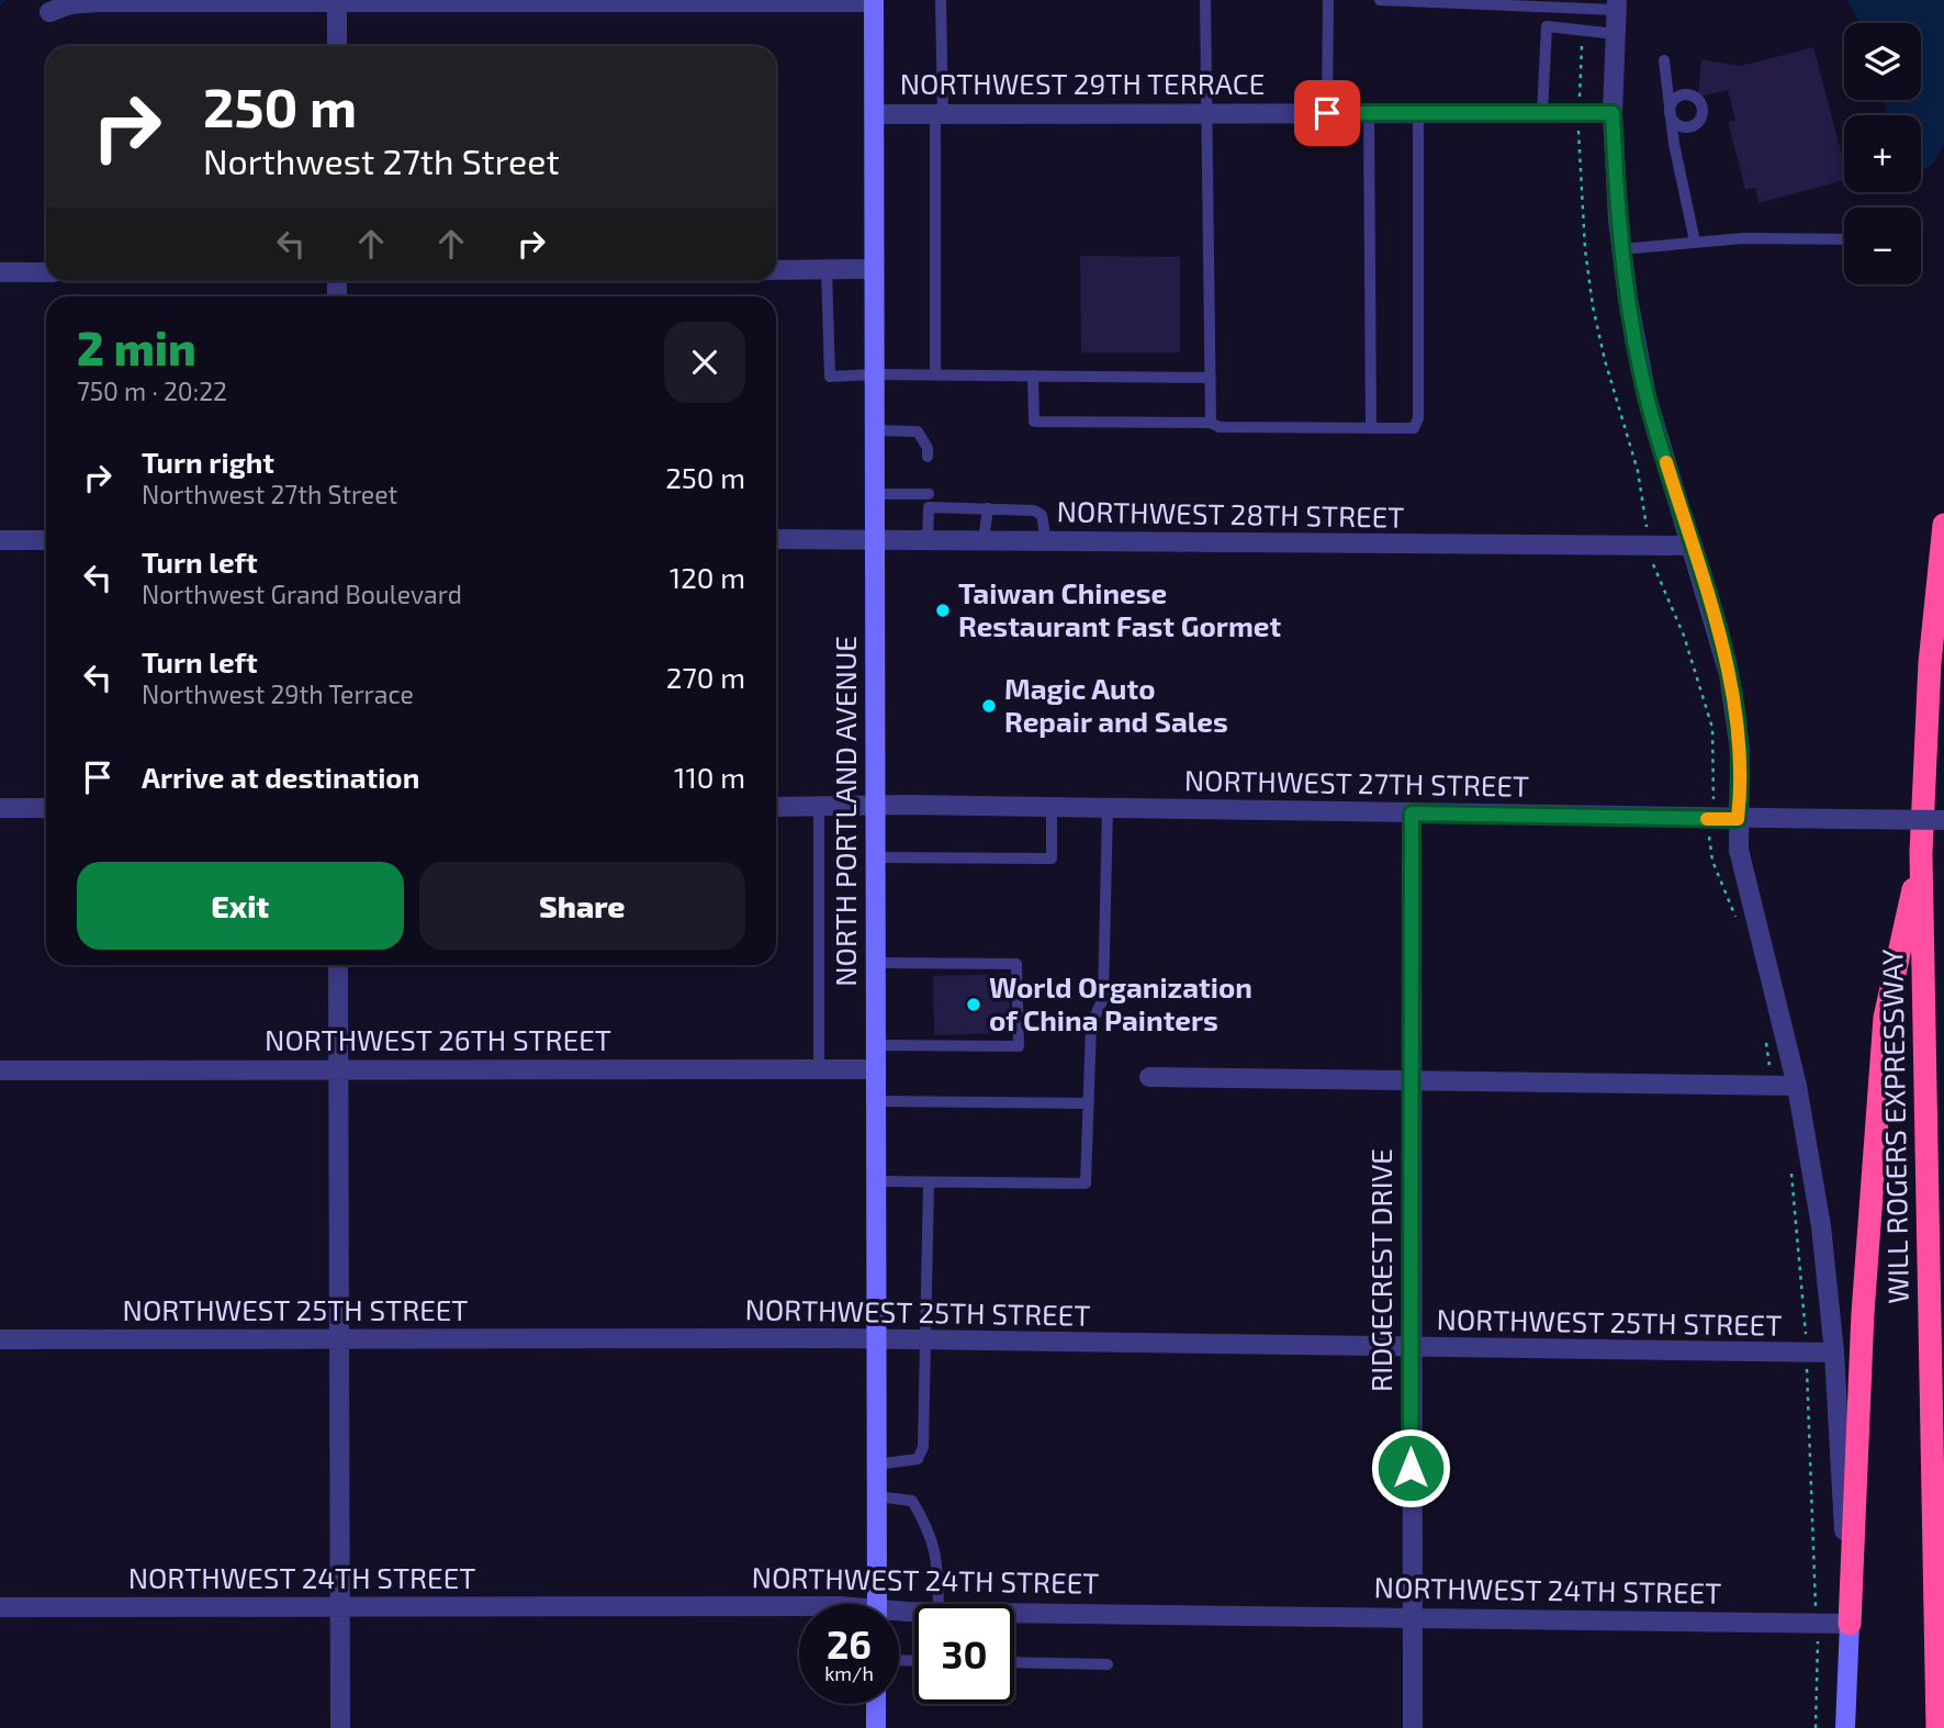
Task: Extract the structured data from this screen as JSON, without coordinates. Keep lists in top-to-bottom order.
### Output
{
  "streets": {
    "highway": ["WILL ROGERS EXPRESSWAY"],
    "main road": ["NORTH PORTLAND AVENUE"],
    "street": [
      "NORTHWEST 29TH TERRACE",
      "NORTHWEST 28TH STREET",
      "NORTHWEST 27TH STREET",
      "NORTHWEST 26TH STREET",
      "RIDGECREST DRIVE",
      "NORTHWEST 25TH STREET",
      "NORTHWEST 24TH STREET"
    ]
  },
  "crossings": [
    ["NORTHWEST 29TH TERRACE", "NORTH PORTLAND AVENUE"],
    ["NORTHWEST 28TH STREET", "NORTH PORTLAND AVENUE"],
    ["NORTHWEST 27TH STREET", "NORTH PORTLAND AVENUE"],
    ["NORTHWEST 27TH STREET", "RIDGECREST DRIVE"],
    ["NORTH PORTLAND AVENUE", "NORTHWEST 26TH STREET"],
    ["NORTH PORTLAND AVENUE", "NORTHWEST 25TH STREET"],
    ["RIDGECREST DRIVE", "NORTHWEST 25TH STREET"],
    ["RIDGECREST DRIVE", "NORTHWEST 24TH STREET"]
  ],
  "places": ["Taiwan Chinese Restaurant Fast Gormet", "Magic Auto Repair and Sales", "World Organization of China Painters"],
  "page": {
    "map_buttons": ["+", "−"],
    "turn": ["250 m", "Northwest 27th Street"],
    "heading": ["2 min", "750 m · 20:22"],
    "list": [
      {
        "name": "Turn right",
        "note": "Northwest 27th Street",
        "value": "250 m"
      },
      {
        "name": "Turn left",
        "note": "Northwest Grand Boulevard",
        "value": "120 m"
      },
      {
        "name": "Turn left",
        "note": "Northwest 29th Terrace",
        "value": "270 m"
      },
      {
        "name": "Arrive at destination",
        "value": "110 m"
      }
    ],
    "buttons": ["Exit", "Share"],
    "speed": "26 km/h",
    "limit": "30"
  }
}
